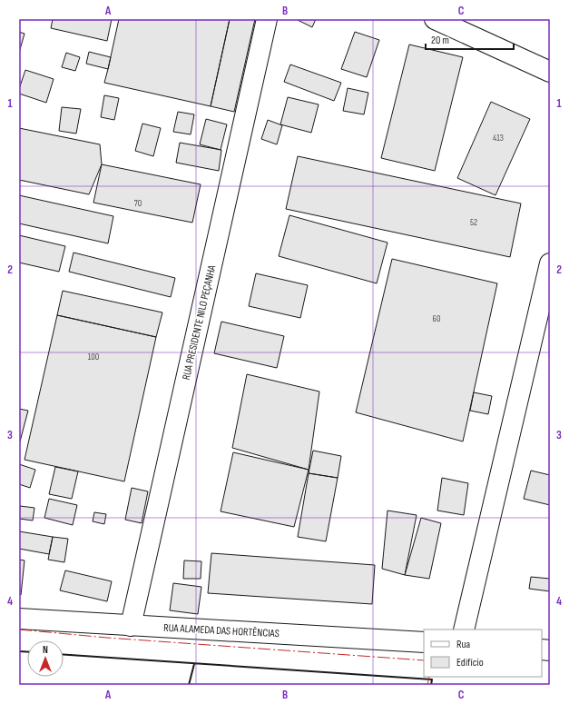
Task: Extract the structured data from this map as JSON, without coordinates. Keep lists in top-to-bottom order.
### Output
{
  "streets": {
    "street": ["RUA PRESIDENTE NILO PEÇANHA", "RUA ALAMEDA DAS HORTÊNCIAS"]
  },
  "crossings": [
    ["RUA PRESIDENTE NILO PEÇANHA", "RUA ALAMEDA DAS HORTÊNCIAS"]
  ],
  "house_numbers": [
    "413",
    "70",
    "52",
    "60",
    "100"
  ],
  "legend": ["Rua", "Edifício"],
  "scale_bar": "20 m",
  "north": "top",
  "grid": {
    "columns": ["A", "B", "C"],
    "rows": [
      "1",
      "2",
      "3",
      "4"
    ]
  }
}
